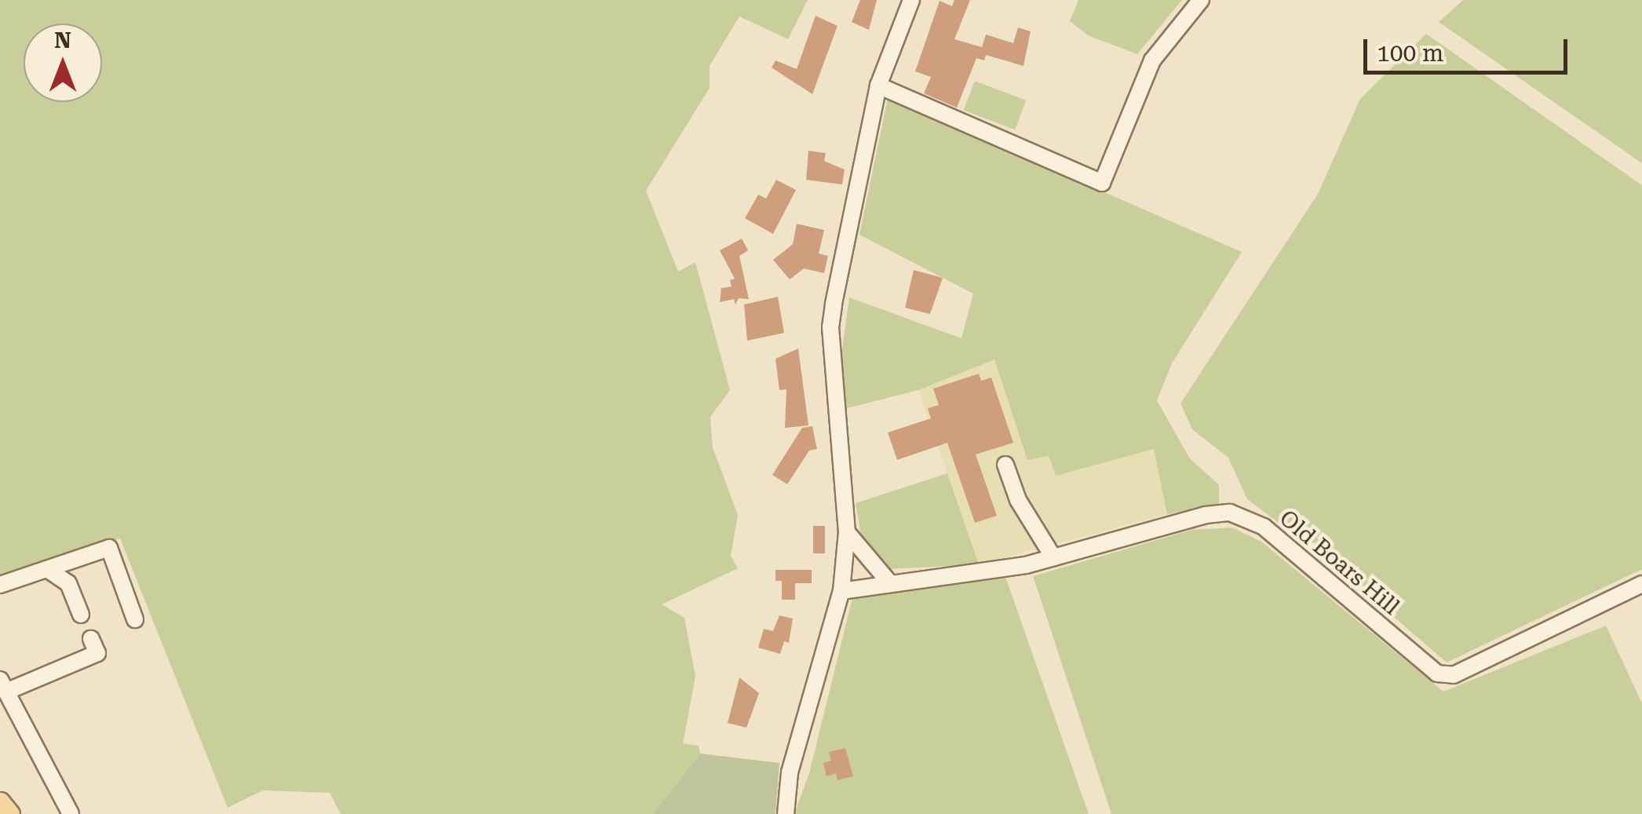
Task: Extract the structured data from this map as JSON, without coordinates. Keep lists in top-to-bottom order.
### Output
{
  "streets": {
    "street": ["Old Boars Hill"]
  },
  "scale_bar": "100 m",
  "north": "top"
}
